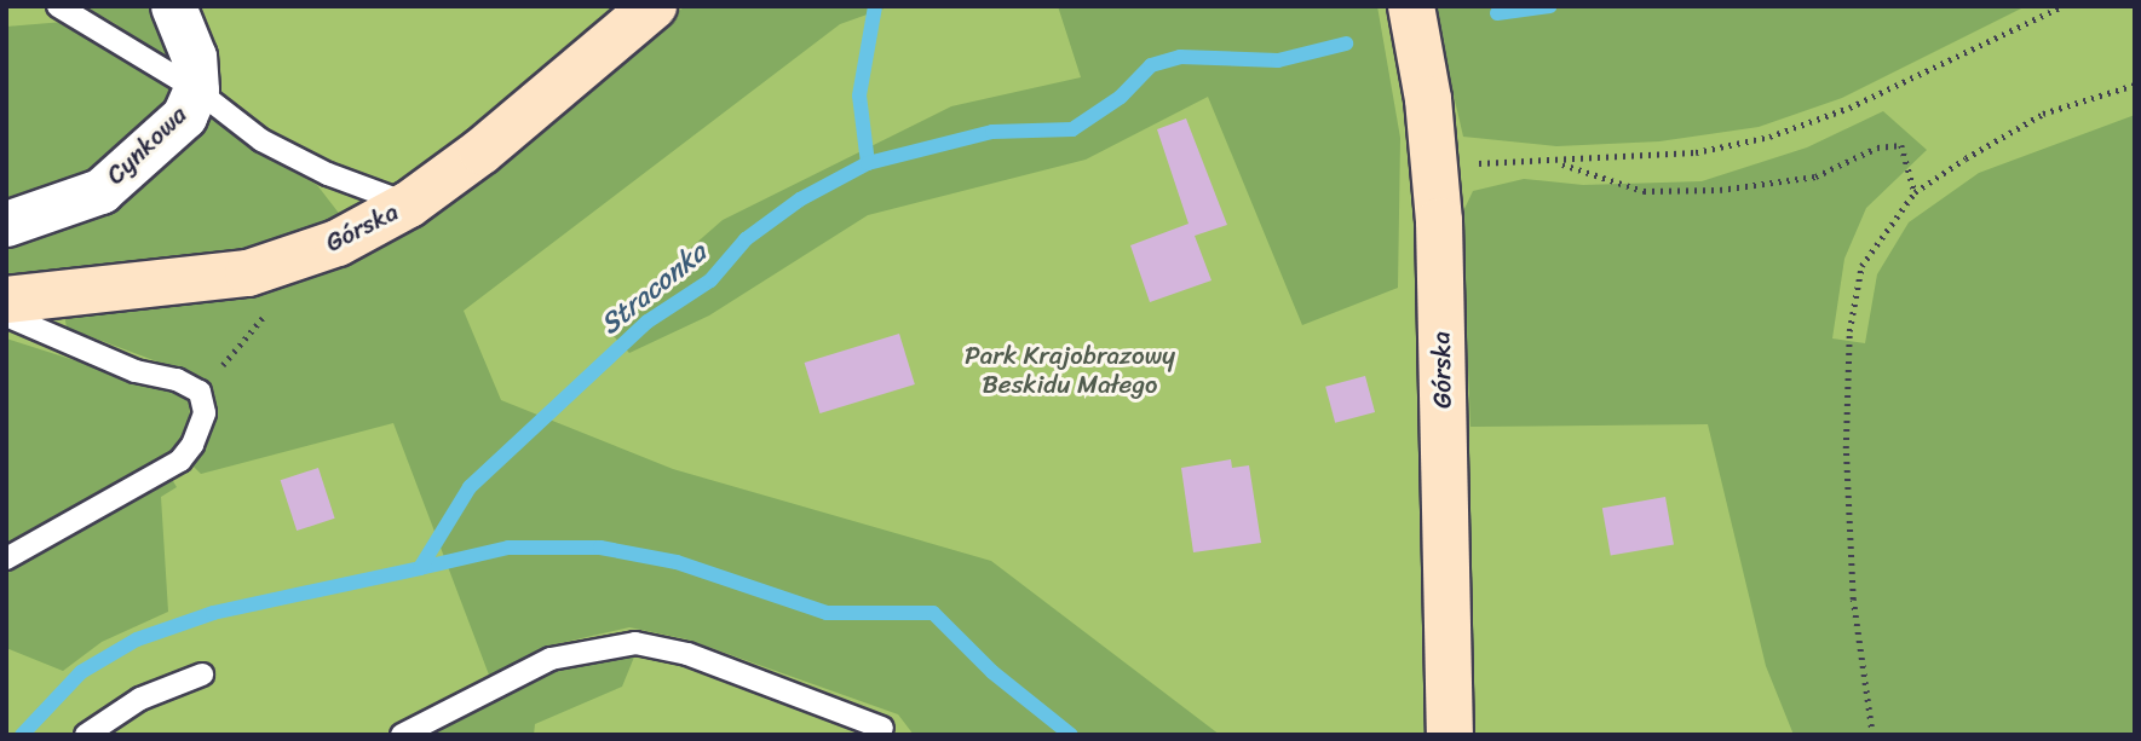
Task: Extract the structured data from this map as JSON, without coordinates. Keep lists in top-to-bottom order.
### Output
{
  "streets": {
    "street": ["Cynkowa", "Górska"]
  },
  "water": ["Straconka"],
  "parks": ["Park Krajobrazowy Beskidu Małego"]
}
